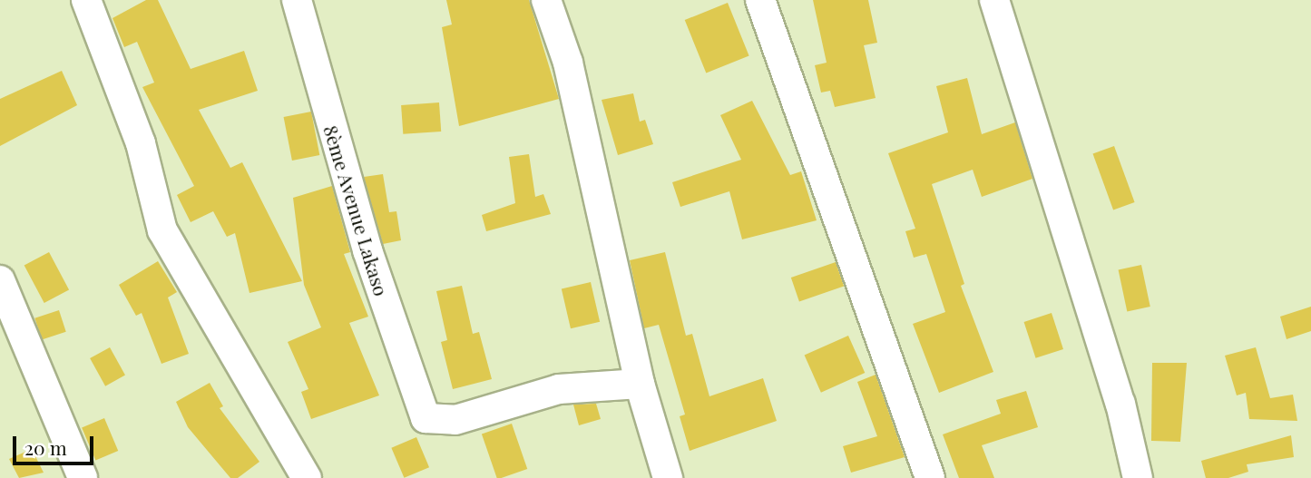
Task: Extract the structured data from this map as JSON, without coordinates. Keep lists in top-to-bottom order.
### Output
{
  "streets": {
    "street": ["8ème Avenue Lakaso"]
  },
  "scale_bar": "20 m"
}
